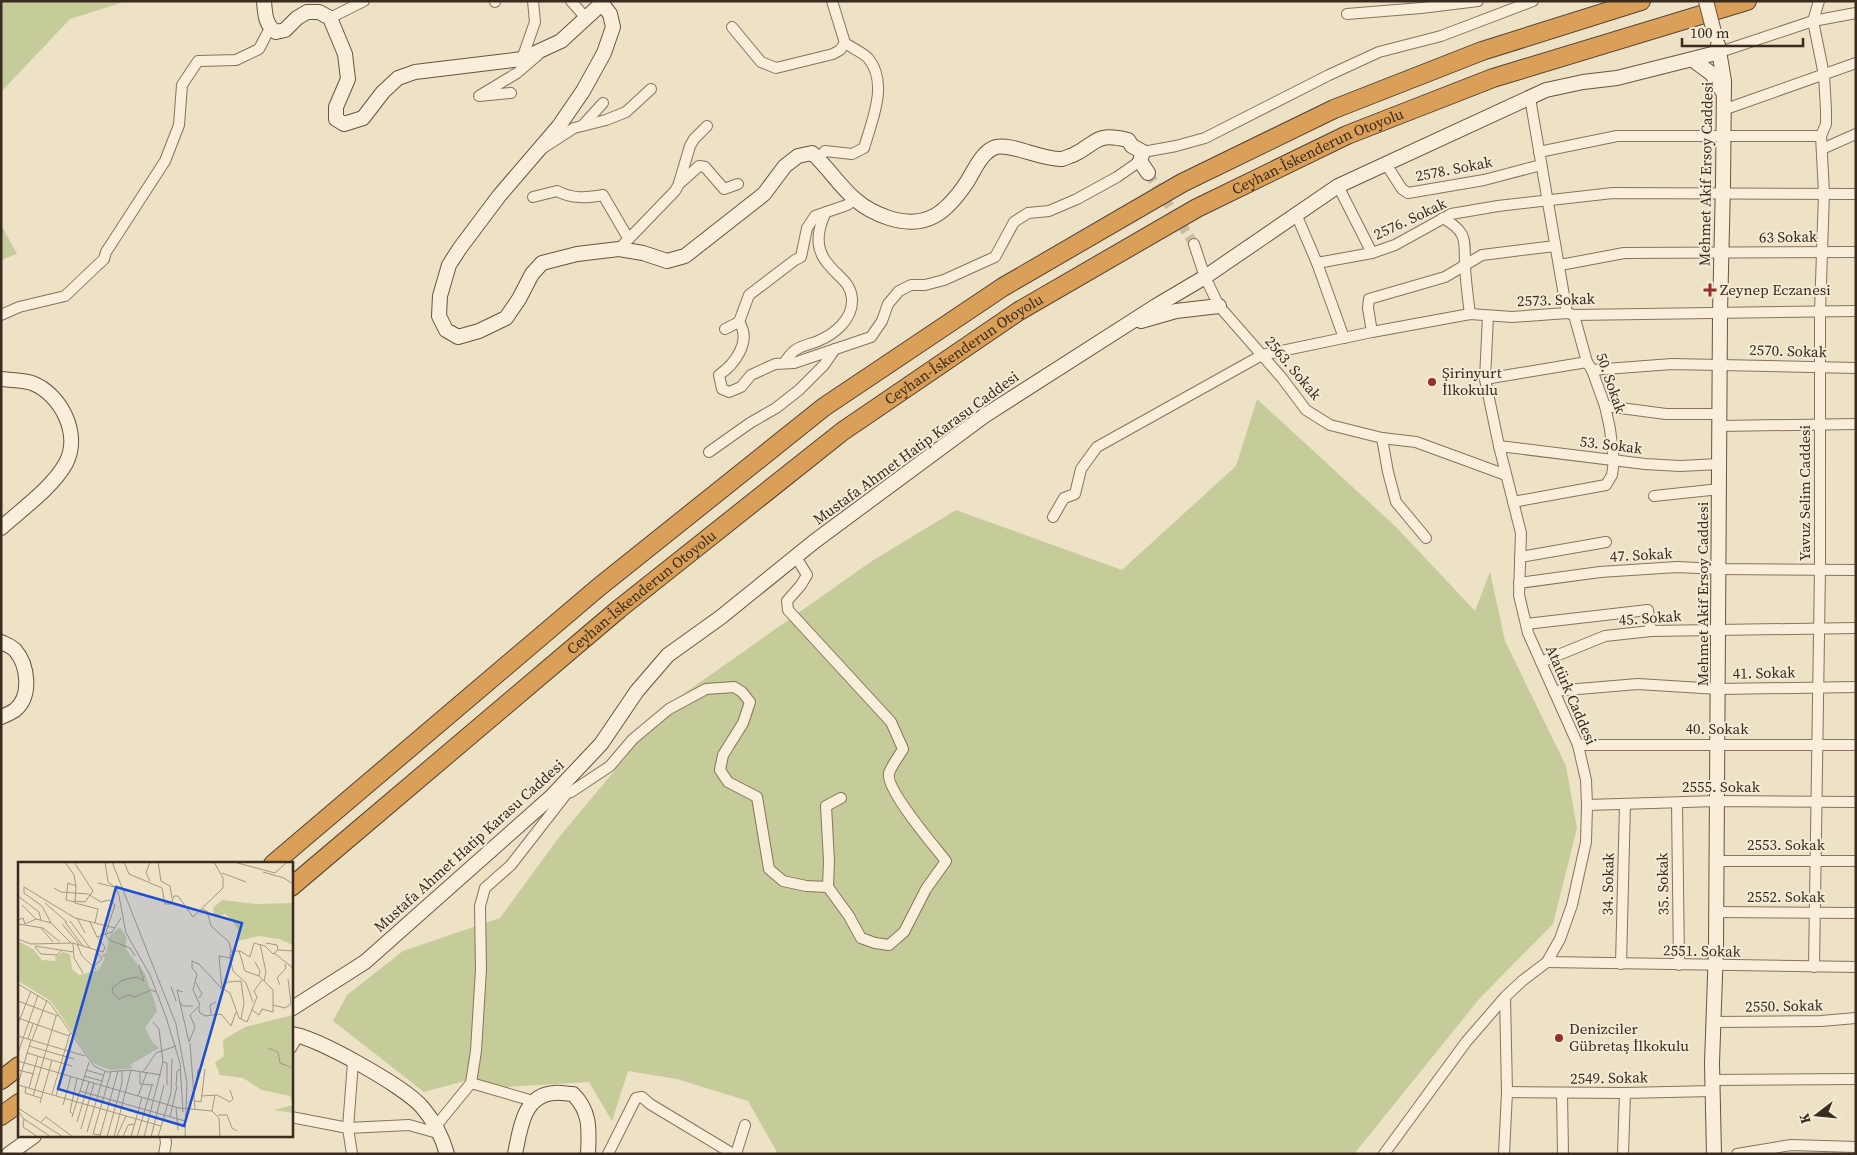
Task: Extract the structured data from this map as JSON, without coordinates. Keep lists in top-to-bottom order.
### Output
{
  "streets": {
    "highway": ["Ceyhan-İskenderun Otoyolu"],
    "street": [
      "2578. Sokak",
      "Mehmet Akif Ersoy Caddesi",
      "2576. Sokak",
      "63 Sokak",
      "2573. Sokak",
      "2570. Sokak",
      "2563. Sokak",
      "50. Sokak",
      "53. Sokak",
      "Mustafa Ahmet Hatip Karasu Caddesi",
      "Yavuz Selim Caddesi",
      "47. Sokak",
      "45. Sokak",
      "41. Sokak",
      "Atatürk Caddesi",
      "40. Sokak",
      "2555. Sokak",
      "2553. Sokak",
      "34. Sokak",
      "35. Sokak",
      "2552. Sokak",
      "2551. Sokak",
      "2550. Sokak",
      "2549. Sokak"
    ]
  },
  "crossings": [
    ["2578. Sokak", "50. Sokak"],
    ["2578. Sokak", "Mustafa Ahmet Hatip Karasu Caddesi"],
    ["Mehmet Akif Ersoy Caddesi", "2576. Sokak"],
    ["Mehmet Akif Ersoy Caddesi", "63 Sokak"],
    ["Mehmet Akif Ersoy Caddesi", "2573. Sokak"],
    ["Mehmet Akif Ersoy Caddesi", "2570. Sokak"],
    ["Mehmet Akif Ersoy Caddesi", "53. Sokak"],
    ["Mehmet Akif Ersoy Caddesi", "Mustafa Ahmet Hatip Karasu Caddesi"],
    ["Mehmet Akif Ersoy Caddesi", "47. Sokak"],
    ["Mehmet Akif Ersoy Caddesi", "45. Sokak"],
    ["Mehmet Akif Ersoy Caddesi", "41. Sokak"],
    ["Mehmet Akif Ersoy Caddesi", "40. Sokak"],
    ["Mehmet Akif Ersoy Caddesi", "2555. Sokak"],
    ["Mehmet Akif Ersoy Caddesi", "2553. Sokak"],
    ["Mehmet Akif Ersoy Caddesi", "2552. Sokak"],
    ["Mehmet Akif Ersoy Caddesi", "2551. Sokak"],
    ["Mehmet Akif Ersoy Caddesi", "2550. Sokak"],
    ["Mehmet Akif Ersoy Caddesi", "2549. Sokak"],
    ["2576. Sokak", "50. Sokak"],
    ["63 Sokak", "50. Sokak"],
    ["63 Sokak", "Yavuz Selim Caddesi"],
    ["2573. Sokak", "2563. Sokak"],
    ["2573. Sokak", "50. Sokak"],
    ["2573. Sokak", "Yavuz Selim Caddesi"],
    ["2573. Sokak", "Atatürk Caddesi"],
    ["2570. Sokak", "50. Sokak"],
    ["2570. Sokak", "Yavuz Selim Caddesi"],
    ["2570. Sokak", "Atatürk Caddesi"],
    ["2563. Sokak", "Mustafa Ahmet Hatip Karasu Caddesi"],
    ["2563. Sokak", "Atatürk Caddesi"],
    ["50. Sokak", "53. Sokak"],
    ["50. Sokak", "Mustafa Ahmet Hatip Karasu Caddesi"],
    ["50. Sokak", "Atatürk Caddesi"],
    ["53. Sokak", "Atatürk Caddesi"],
    ["Yavuz Selim Caddesi", "47. Sokak"],
    ["Yavuz Selim Caddesi", "45. Sokak"],
    ["Yavuz Selim Caddesi", "41. Sokak"],
    ["Yavuz Selim Caddesi", "40. Sokak"],
    ["Yavuz Selim Caddesi", "2555. Sokak"],
    ["Yavuz Selim Caddesi", "2553. Sokak"],
    ["Yavuz Selim Caddesi", "2552. Sokak"],
    ["Yavuz Selim Caddesi", "2551. Sokak"],
    ["47. Sokak", "Atatürk Caddesi"],
    ["45. Sokak", "Atatürk Caddesi"],
    ["41. Sokak", "Atatürk Caddesi"],
    ["Atatürk Caddesi", "40. Sokak"],
    ["Atatürk Caddesi", "2555. Sokak"],
    ["Atatürk Caddesi", "2551. Sokak"],
    ["2555. Sokak", "34. Sokak"],
    ["2555. Sokak", "35. Sokak"],
    ["34. Sokak", "2551. Sokak"],
    ["35. Sokak", "2551. Sokak"]
  ],
  "places": {
    "health": ["Zeynep Eczanesi"],
    "other": ["Şirinyurt İlkokulu", "Denizciler Gübretaş İlkokulu"]
  },
  "scale_bar": "100 m",
  "north": "left"
}
